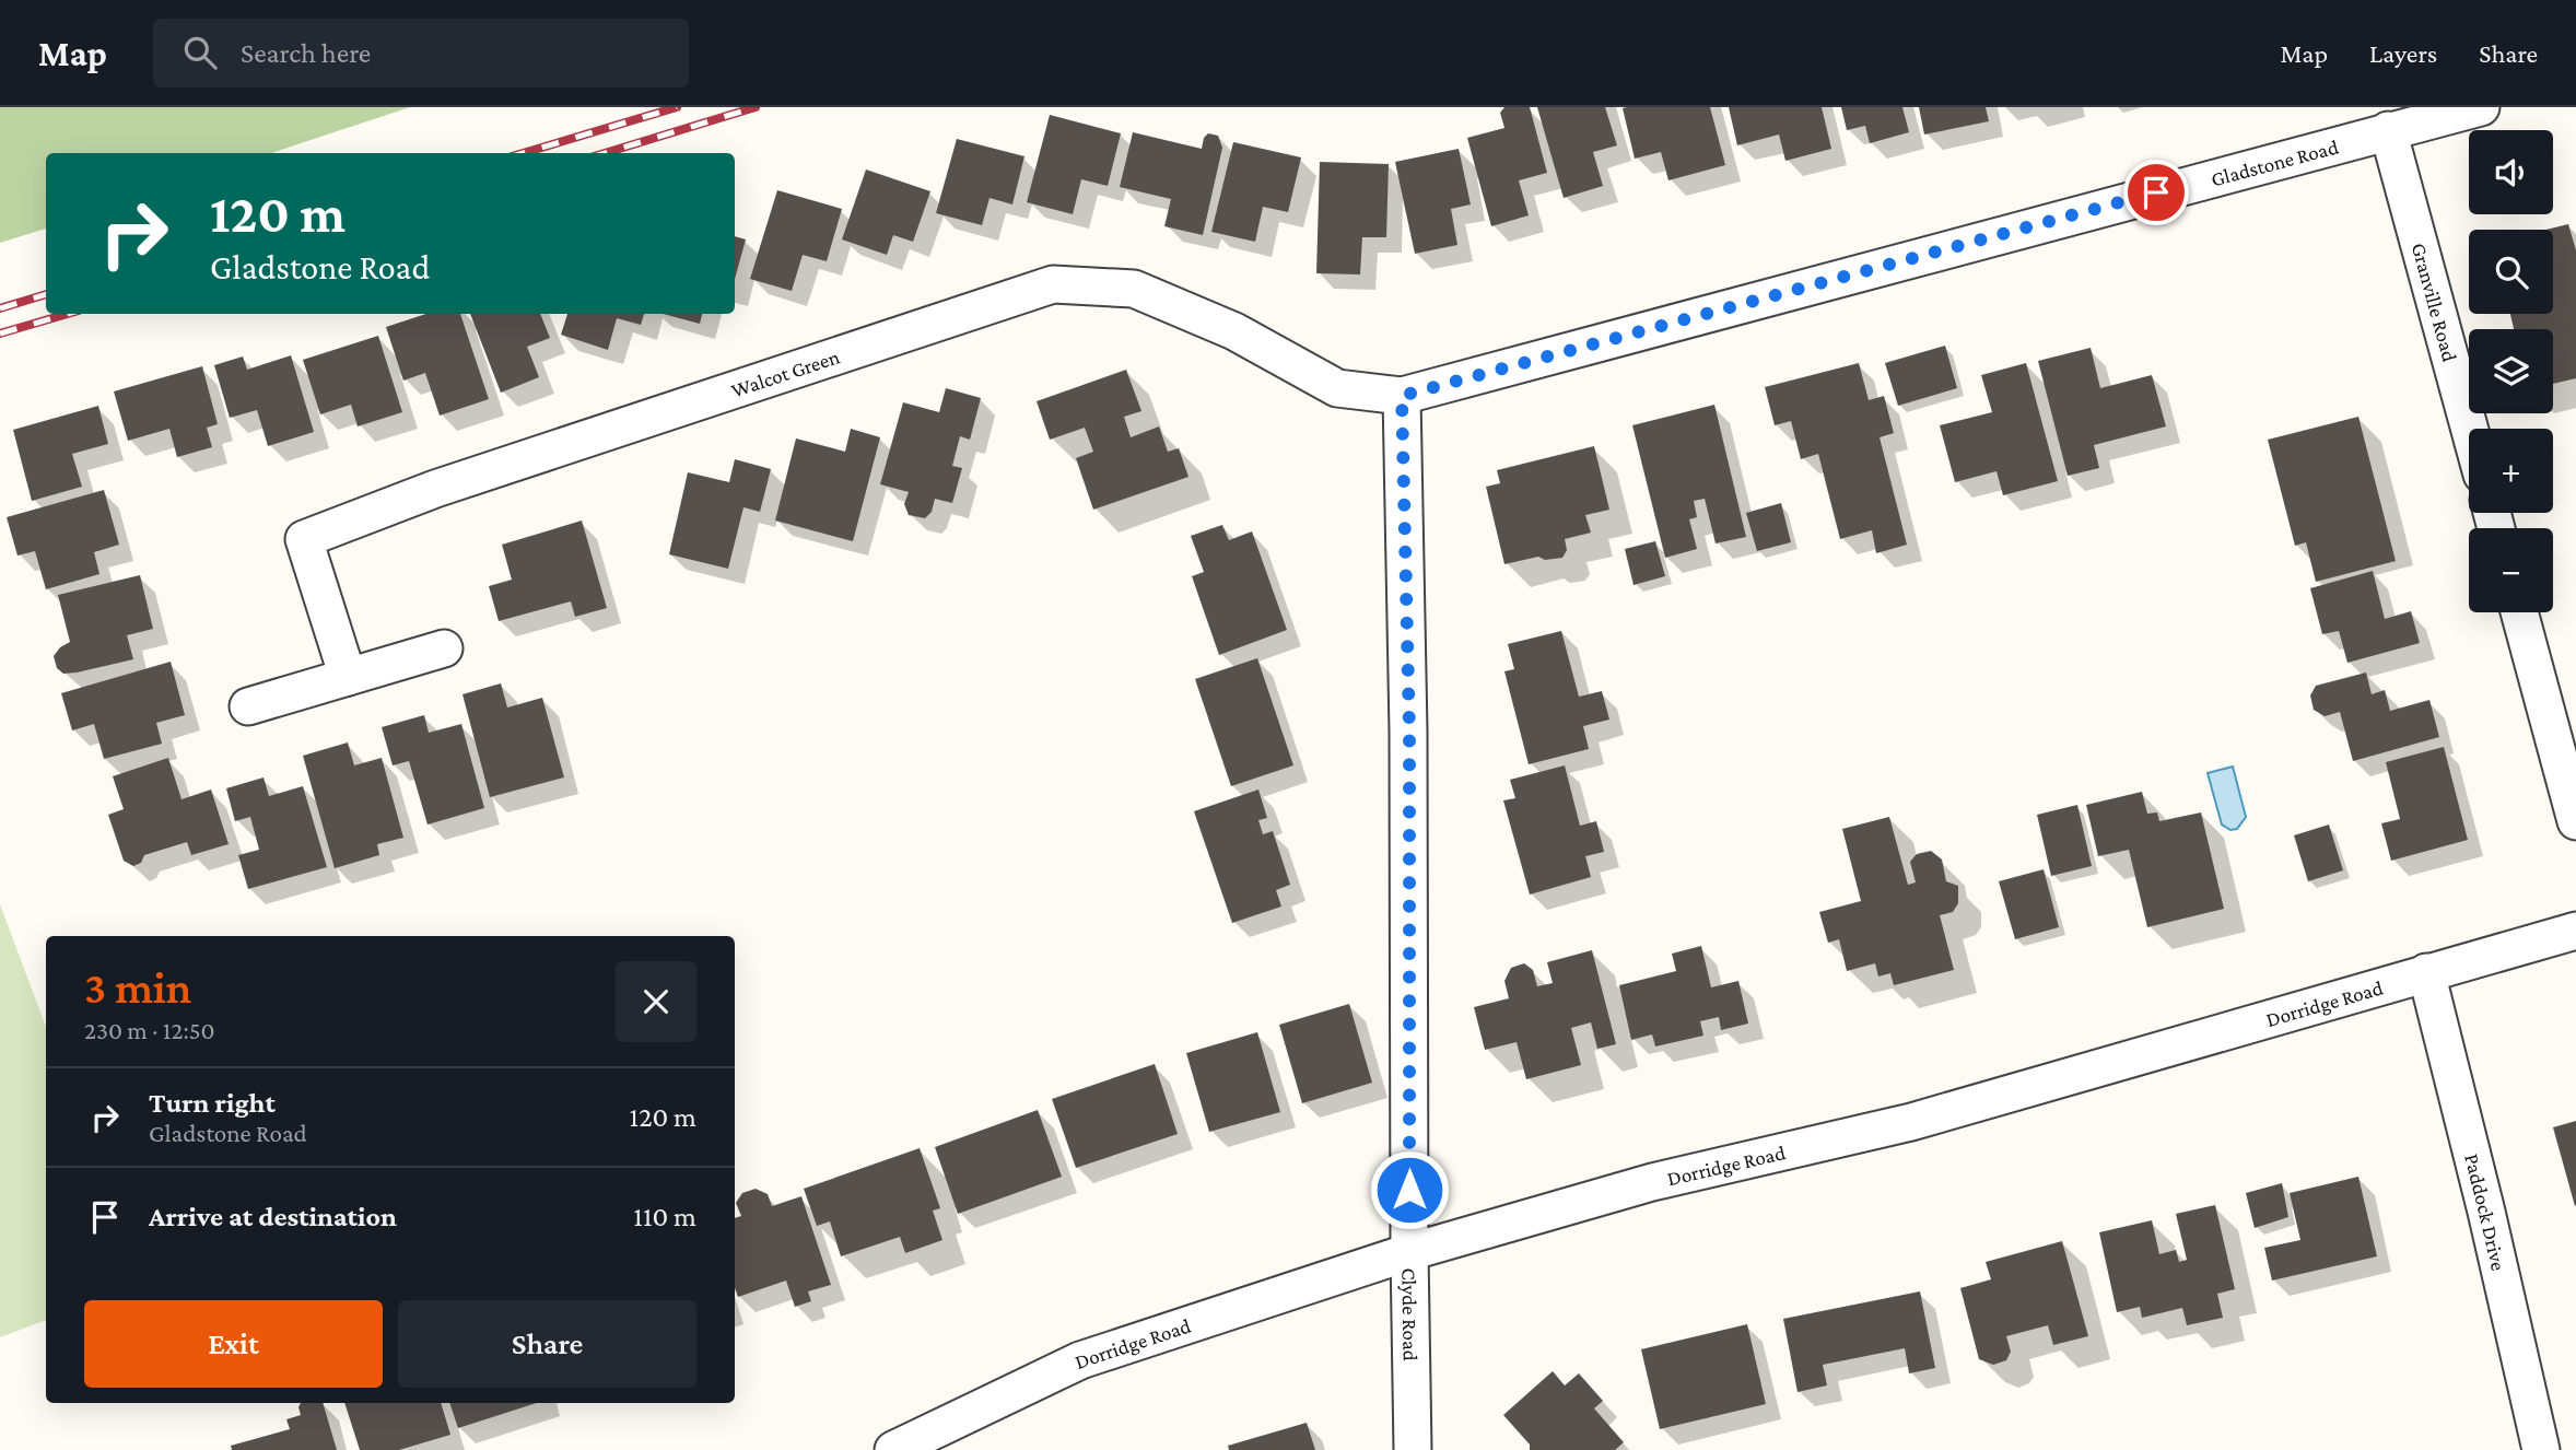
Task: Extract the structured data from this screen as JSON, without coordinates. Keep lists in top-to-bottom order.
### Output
{
  "streets": {
    "street": [
      "Gladstone Road",
      "Granville Road",
      "Walcot Green",
      "Dorridge Road",
      "Paddock Drive",
      "Clyde Road"
    ]
  },
  "crossings": [
    ["Gladstone Road", "Granville Road"],
    ["Gladstone Road", "Walcot Green"],
    ["Gladstone Road", "Clyde Road"],
    ["Walcot Green", "Clyde Road"],
    ["Dorridge Road", "Paddock Drive"],
    ["Dorridge Road", "Clyde Road"]
  ],
  "page": {
    "header": "Map",
    "search": "Search here",
    "nav": ["Map", "Layers", "Share"],
    "map_buttons": ["+", "−"],
    "turn": ["120 m", "Gladstone Road"],
    "heading": ["3 min", "230 m · 12:50"],
    "list": [
      {
        "name": "Turn right",
        "note": "Gladstone Road",
        "value": "120 m"
      },
      {
        "name": "Arrive at destination",
        "value": "110 m"
      }
    ],
    "buttons": ["Exit", "Share"]
  }
}
